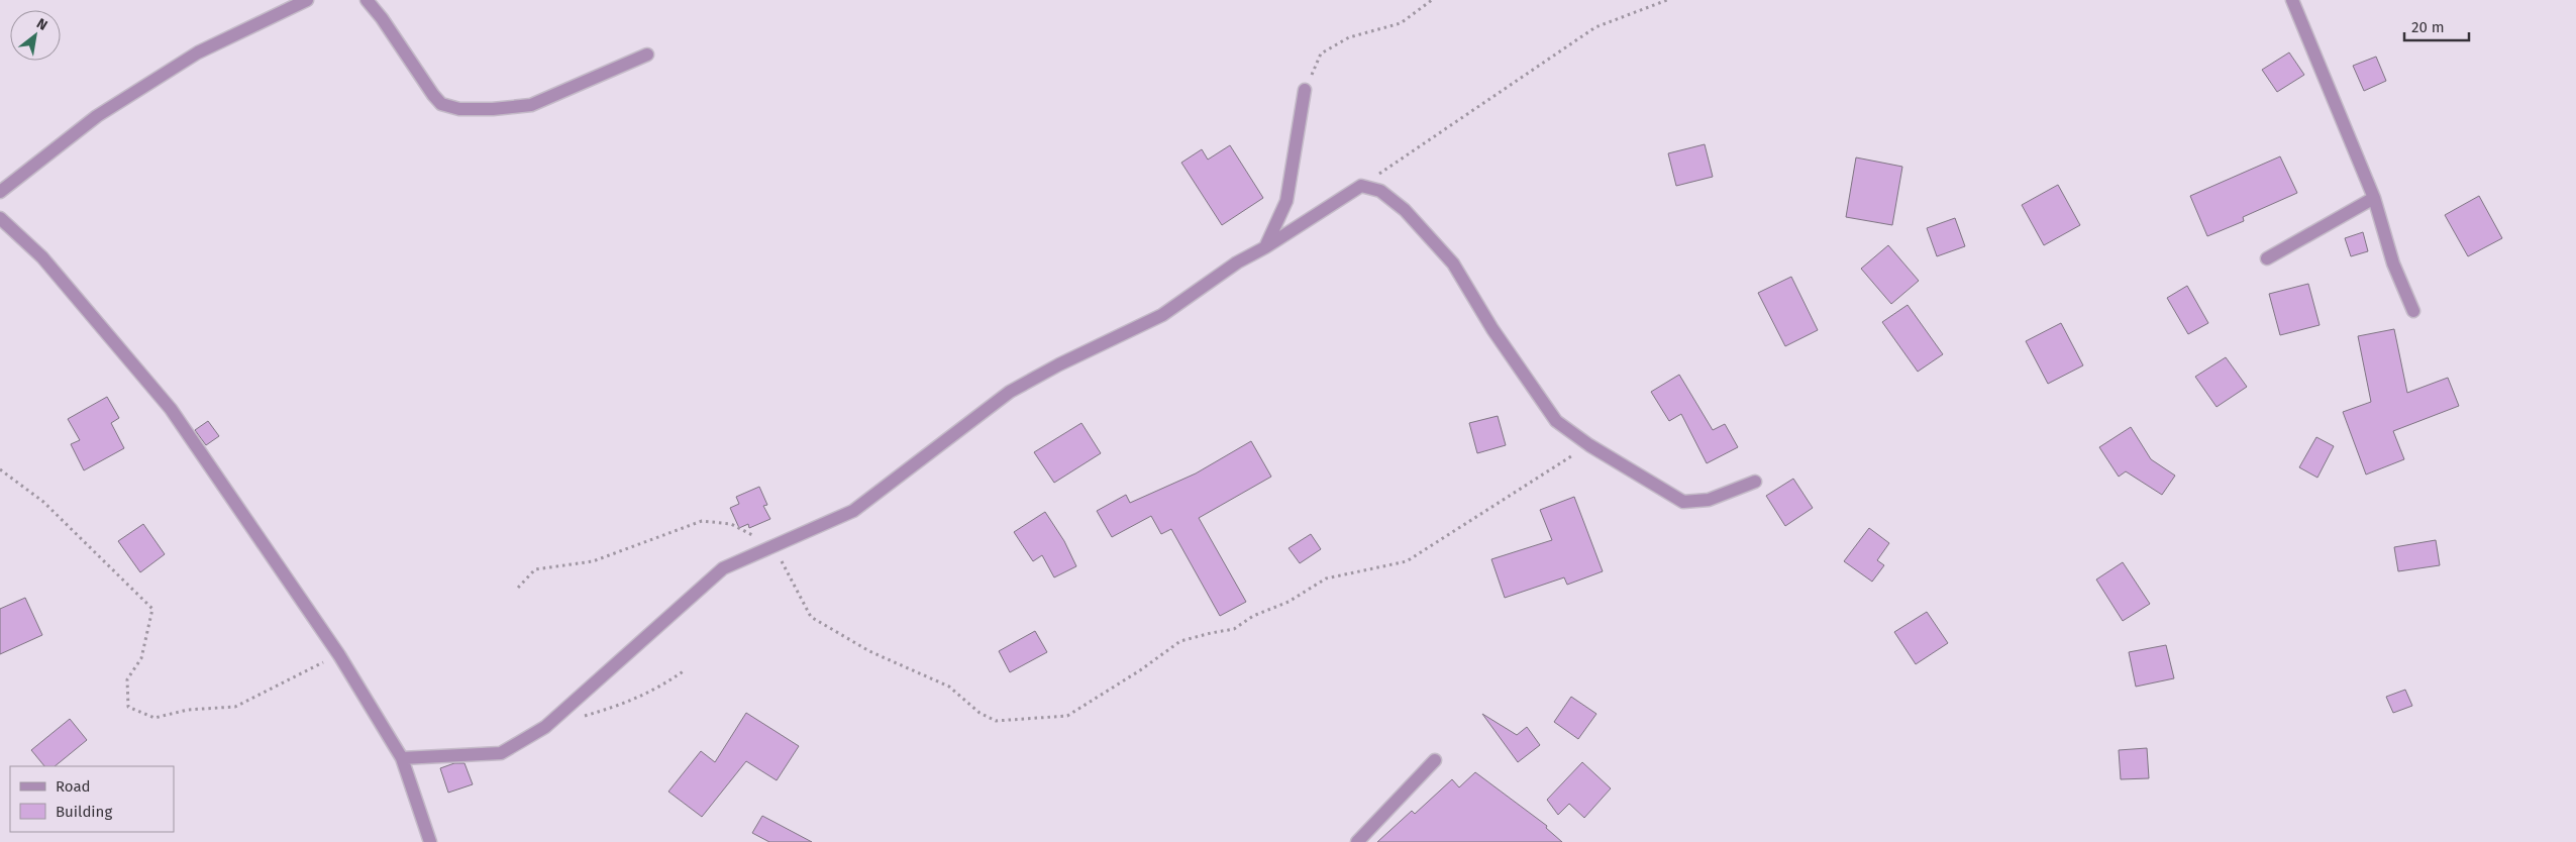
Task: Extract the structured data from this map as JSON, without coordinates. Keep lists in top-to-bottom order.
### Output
{
  "legend": ["Road", "Building"],
  "scale_bar": "20 m",
  "north": "top right"
}
